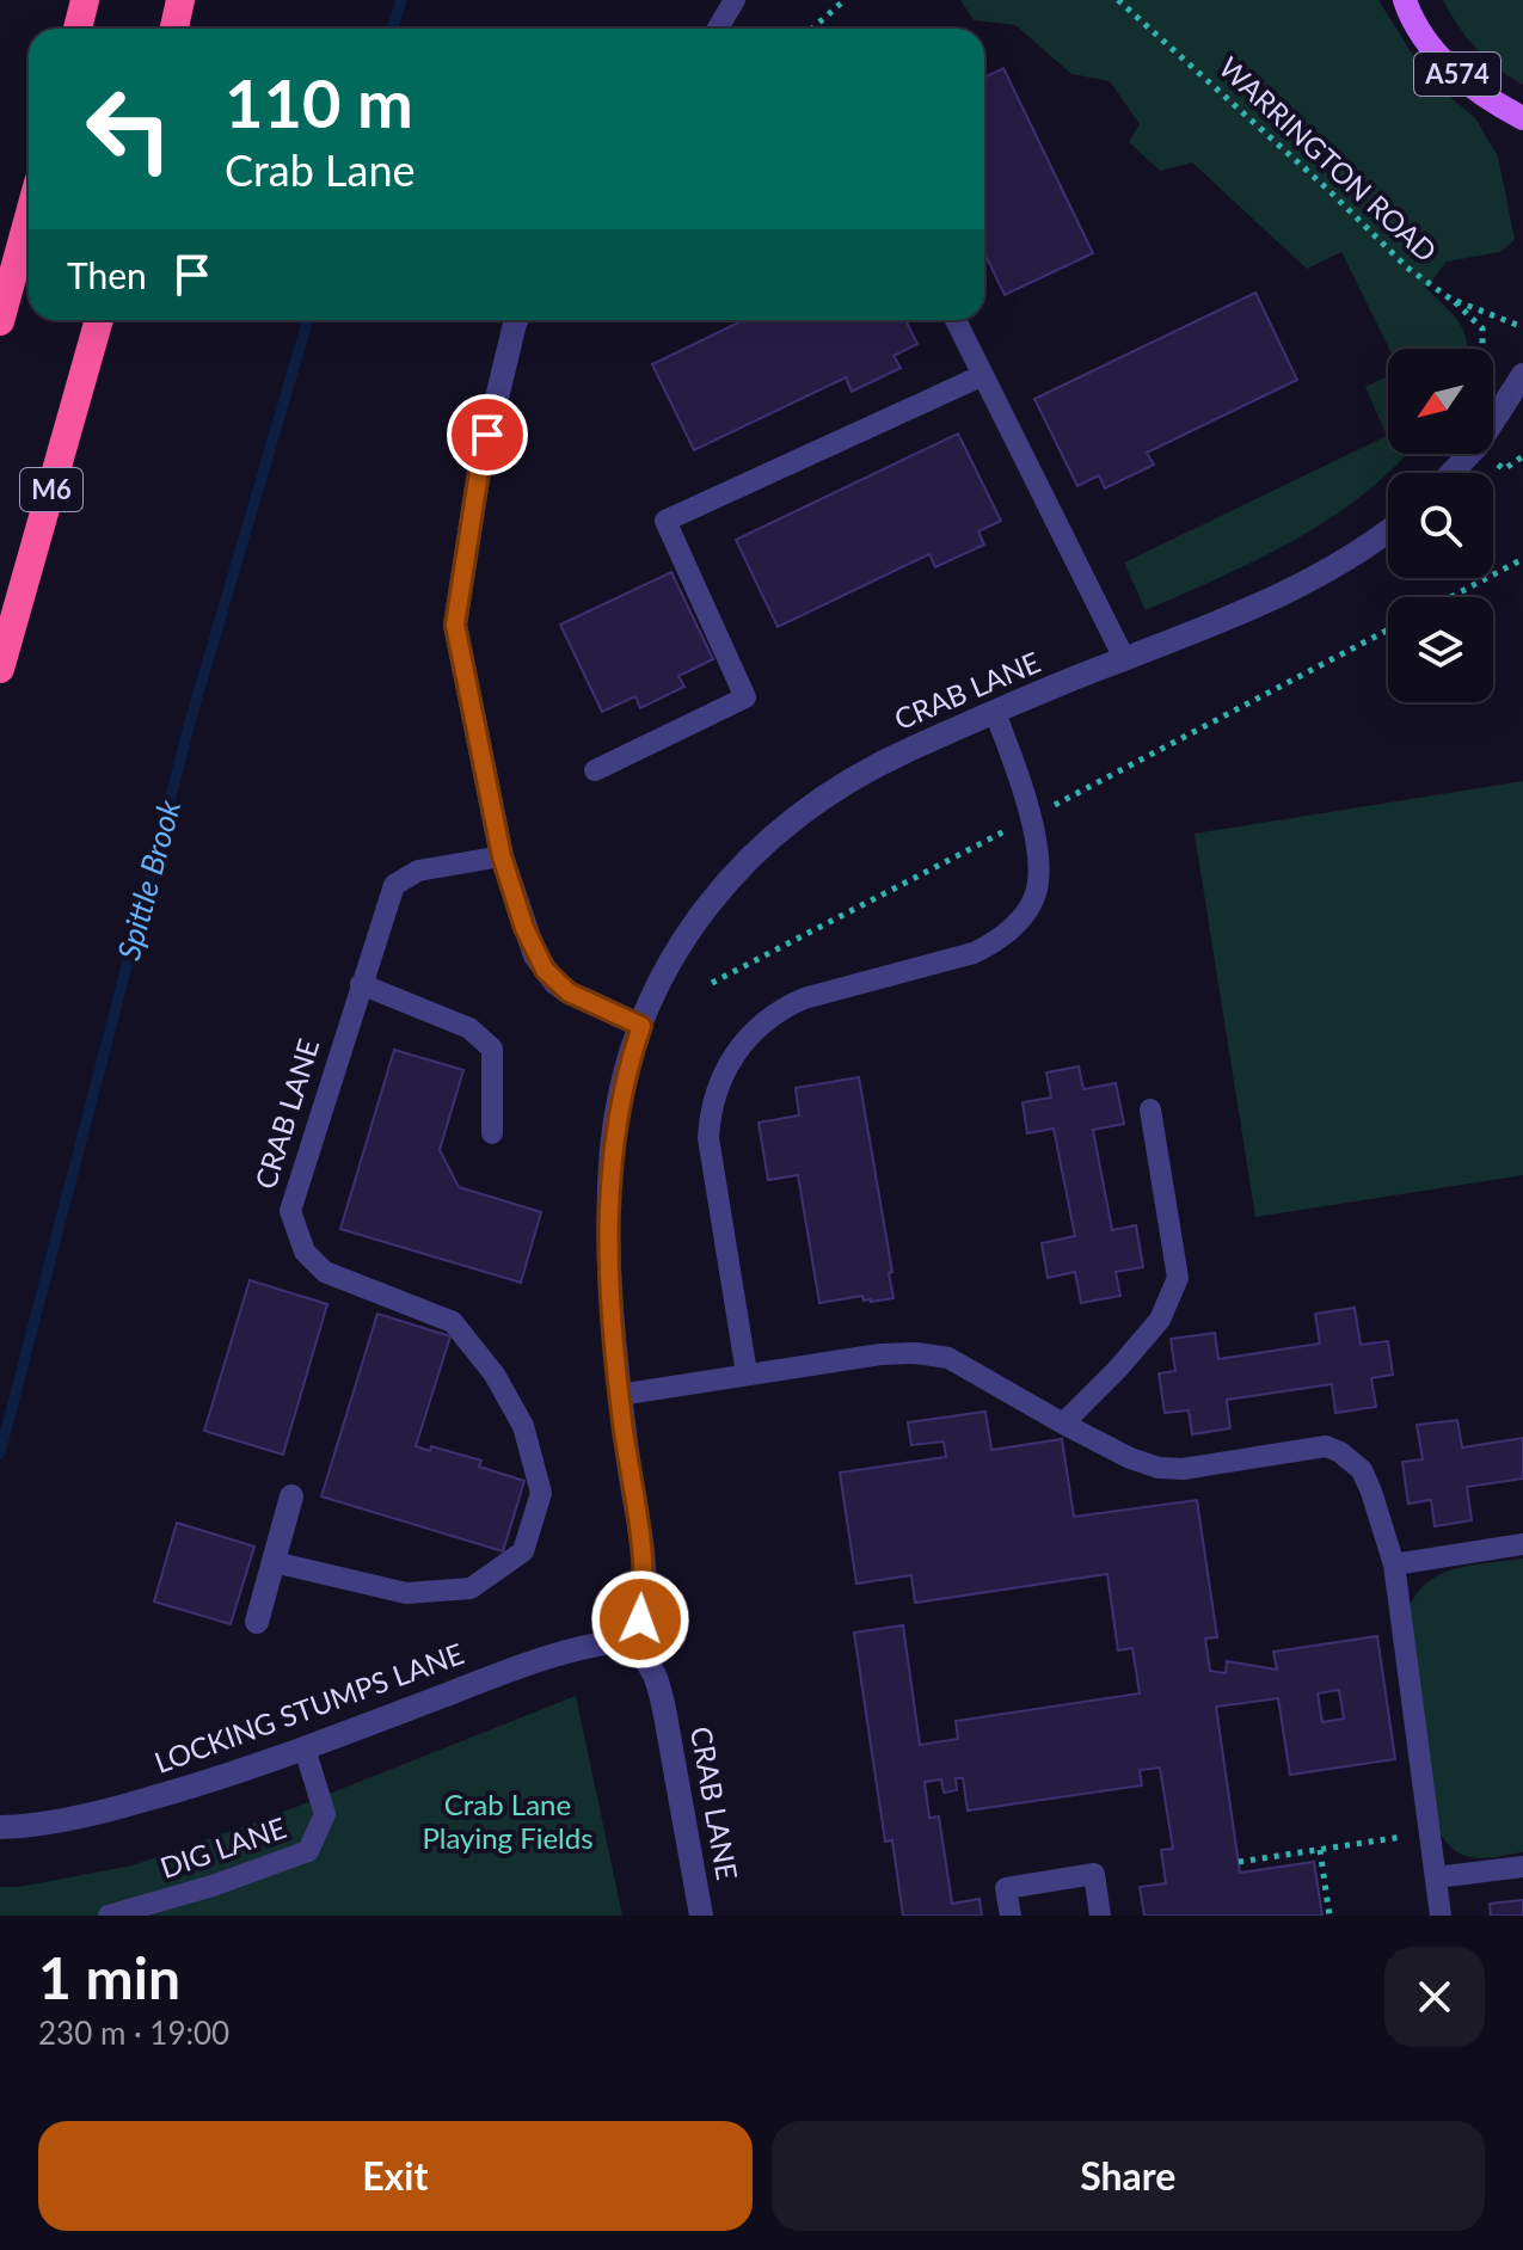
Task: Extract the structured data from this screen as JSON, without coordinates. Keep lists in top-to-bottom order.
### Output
{
  "streets": {
    "highway": ["M6"],
    "main road": ["A574"],
    "street": ["CRAB LANE", "LOCKING STUMPS LANE"],
    "lane": ["DIG LANE"],
    "path": ["WARRINGTON ROAD"]
  },
  "crossings": [
    ["CRAB LANE", "LOCKING STUMPS LANE"],
    ["LOCKING STUMPS LANE", "DIG LANE"]
  ],
  "water": ["Spittle Brook"],
  "parks": ["Crab Lane Playing Fields"],
  "north": "bottom left",
  "page": {
    "turn": ["110 m", "Crab Lane"],
    "then": "Then",
    "heading": ["1 min", "230 m · 19:00"],
    "buttons": ["Exit", "Share"]
  }
}
